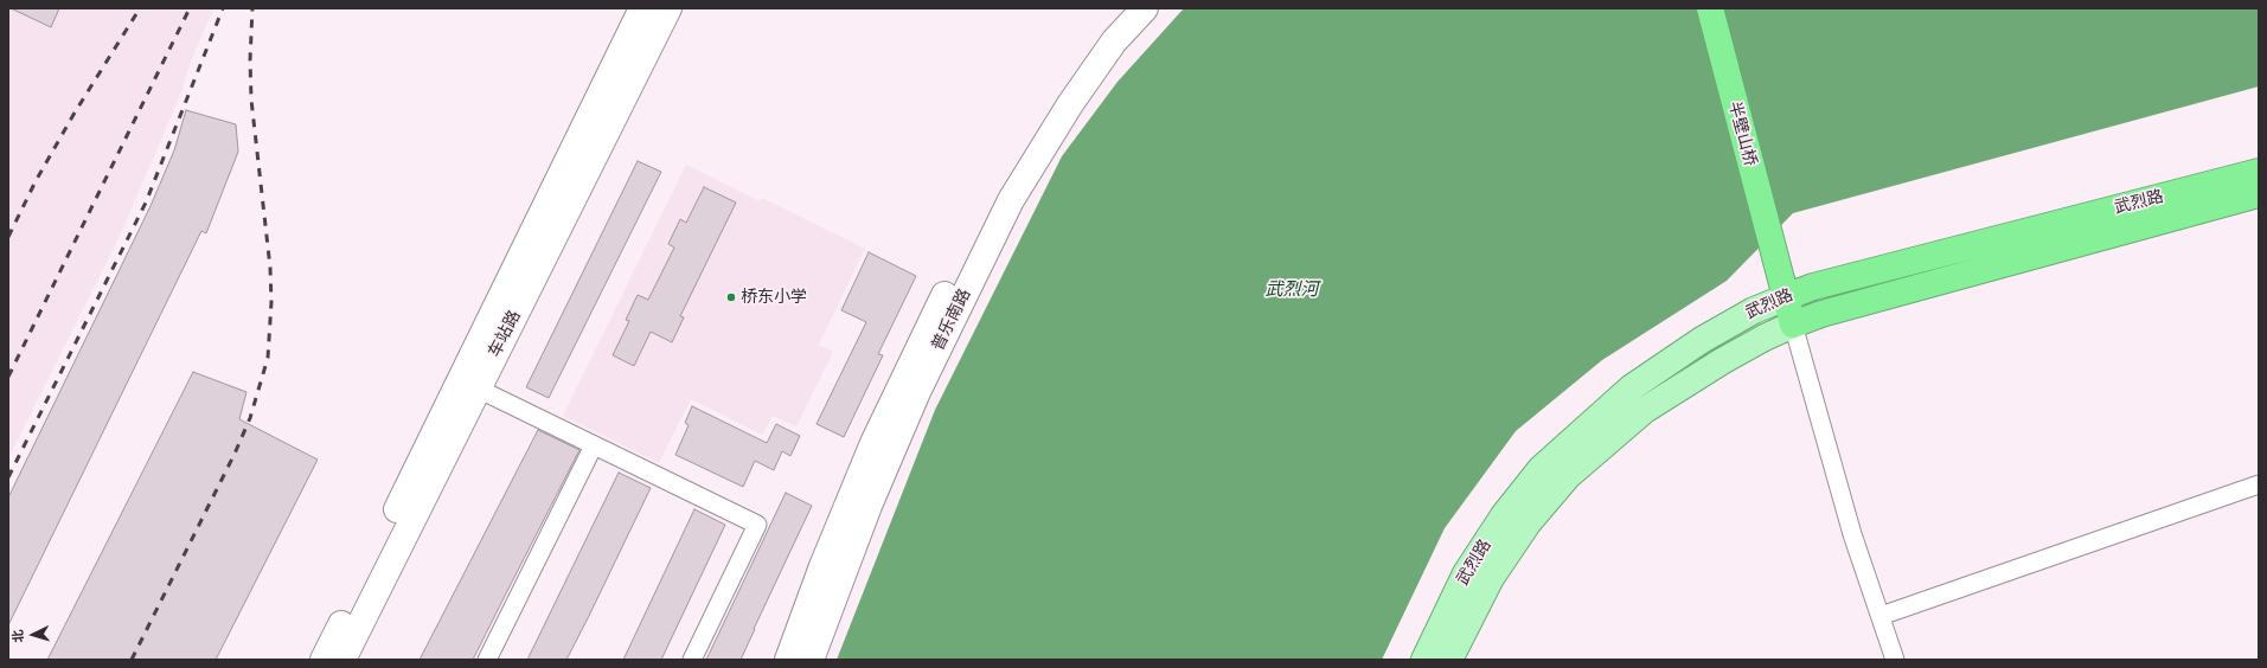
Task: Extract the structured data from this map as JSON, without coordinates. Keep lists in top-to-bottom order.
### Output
{
  "streets": {
    "highway": ["半壁山桥", "武烈路"],
    "main road": ["普乐南路", "车站路"]
  },
  "crossings": [
    ["半壁山桥", "武烈路"]
  ],
  "water": ["武烈河"],
  "places": ["桥东小学"],
  "north": "left"
}
